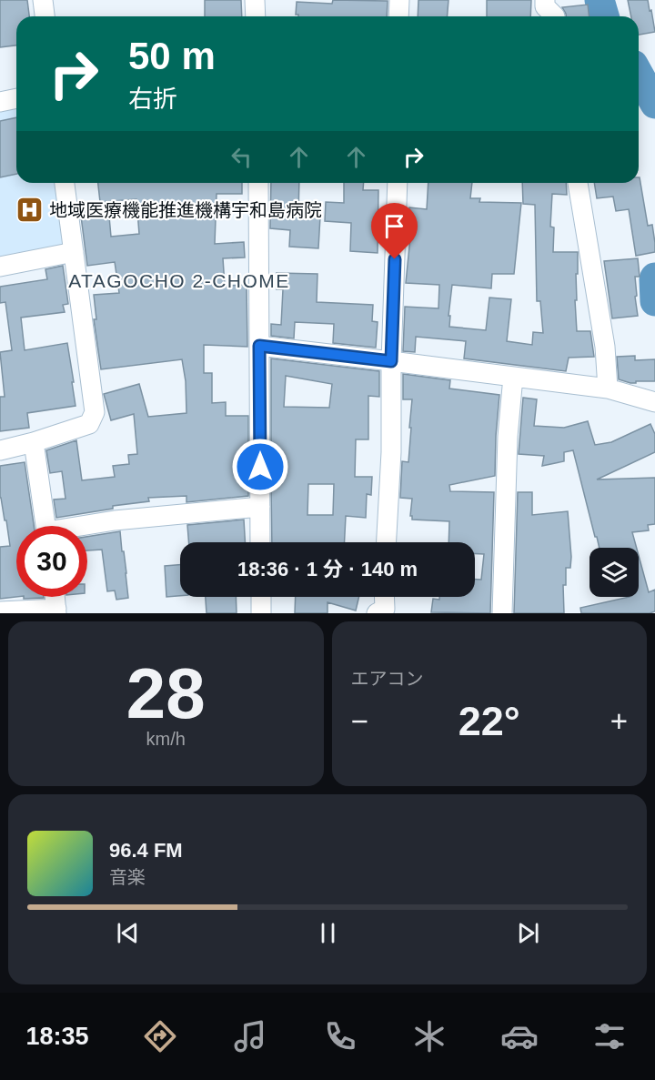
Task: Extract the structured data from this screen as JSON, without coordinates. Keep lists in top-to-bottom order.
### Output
{
  "districts": ["ATAGOCHO 2-CHOME"],
  "places": {
    "hospital": ["地域医療機能推進機構宇和島病院"]
  },
  "page": {
    "turn": ["50 m", "右折"],
    "limit": "30",
    "trip": "18:36 · 1 分 · 140 m",
    "tile": [
      ["28", "km/h"],
      "エアコン"
    ],
    "heat": ["−", "22°", "+"],
    "song": ["96.4 FM", "音楽"],
    "tabs": "18:35"
  }
}
